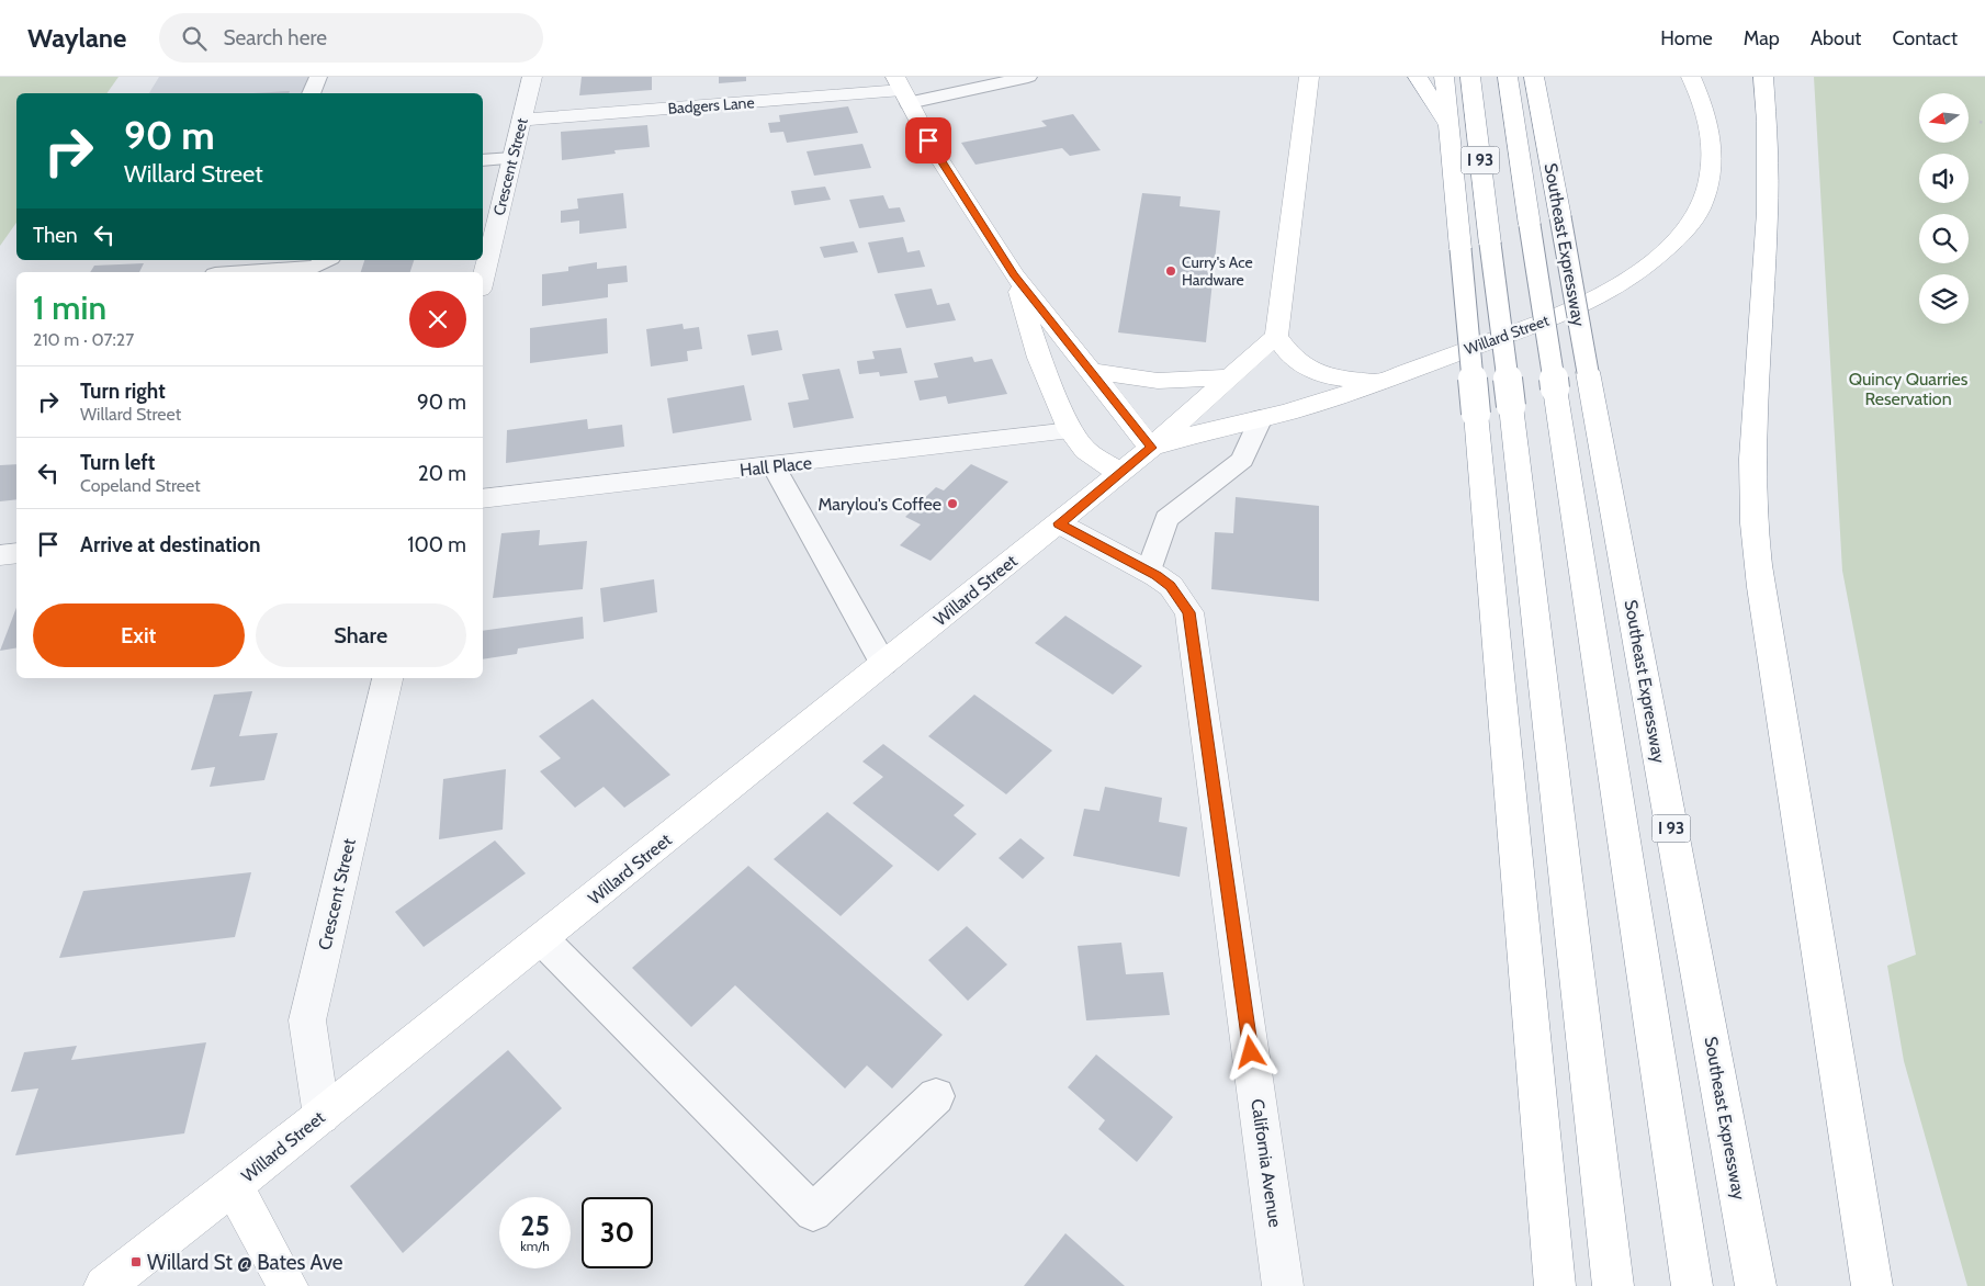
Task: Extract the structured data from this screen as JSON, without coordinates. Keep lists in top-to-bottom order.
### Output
{
  "streets": {
    "main road": ["I 93", "Southeast Expressway", "Willard Street"],
    "street": [
      "Badgers Lane",
      "Crescent Street",
      "Hall Place",
      "California Avenue"
    ]
  },
  "crossings": [
    ["Badgers Lane", "Crescent Street"],
    ["Crescent Street", "Willard Street"],
    ["Willard Street", "California Avenue"]
  ],
  "parks": ["Quincy Quarries Reservation"],
  "places": {
    "other": ["Curry's Ace Hardware", "Marylou's Coffee"],
    "transit": ["Willard St @ Bates Ave"]
  },
  "north": "left",
  "page": {
    "header": "Waylane",
    "search": "Search here",
    "nav": [
      "Home",
      "Map",
      "About",
      "Contact"
    ],
    "turn": ["90 m", "Willard Street"],
    "then": "Then",
    "heading": ["1 min", "210 m · 07:27"],
    "list": [
      {
        "name": "Turn right",
        "note": "Willard Street",
        "value": "90 m"
      },
      {
        "name": "Turn left",
        "note": "Copeland Street",
        "value": "20 m"
      },
      {
        "name": "Arrive at destination",
        "value": "100 m"
      }
    ],
    "buttons": ["Exit", "Share"],
    "speed": "25 km/h",
    "limit": "30"
  }
}
